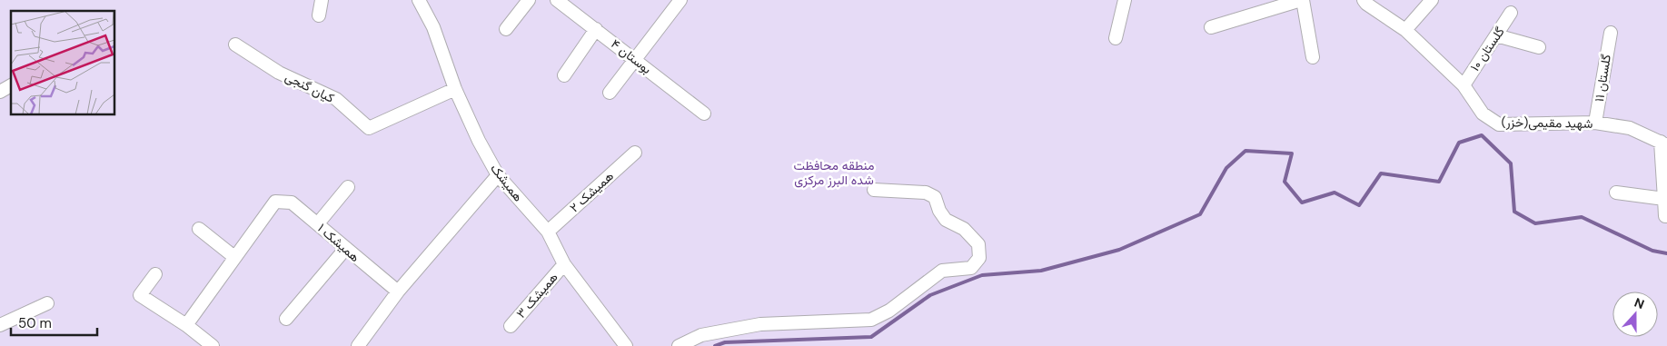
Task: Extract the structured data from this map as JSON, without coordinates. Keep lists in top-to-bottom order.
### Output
{
  "streets": {
    "street": [
      "گلستان ۱۰",
      "بوستان ۴",
      "گلستان ۱۱",
      "کیان گنجی",
      "شهید مقیمی(‌خزر)",
      "همیشک",
      "همیشک ۲",
      "همیشک ۱",
      "همیشک ۳"
    ]
  },
  "crossings": [
    ["گلستان ۱۰", "شهید مقیمی(‌خزر)"],
    ["گلستان ۱۱", "شهید مقیمی(‌خزر)"],
    ["کیان گنجی", "همیشک"],
    ["همیشک", "همیشک ۲"],
    ["همیشک", "همیشک ۳"]
  ],
  "parks": ["منطقه محافظت شده البرز مرکزی"],
  "scale_bar": "50 m",
  "north": "top"
}
